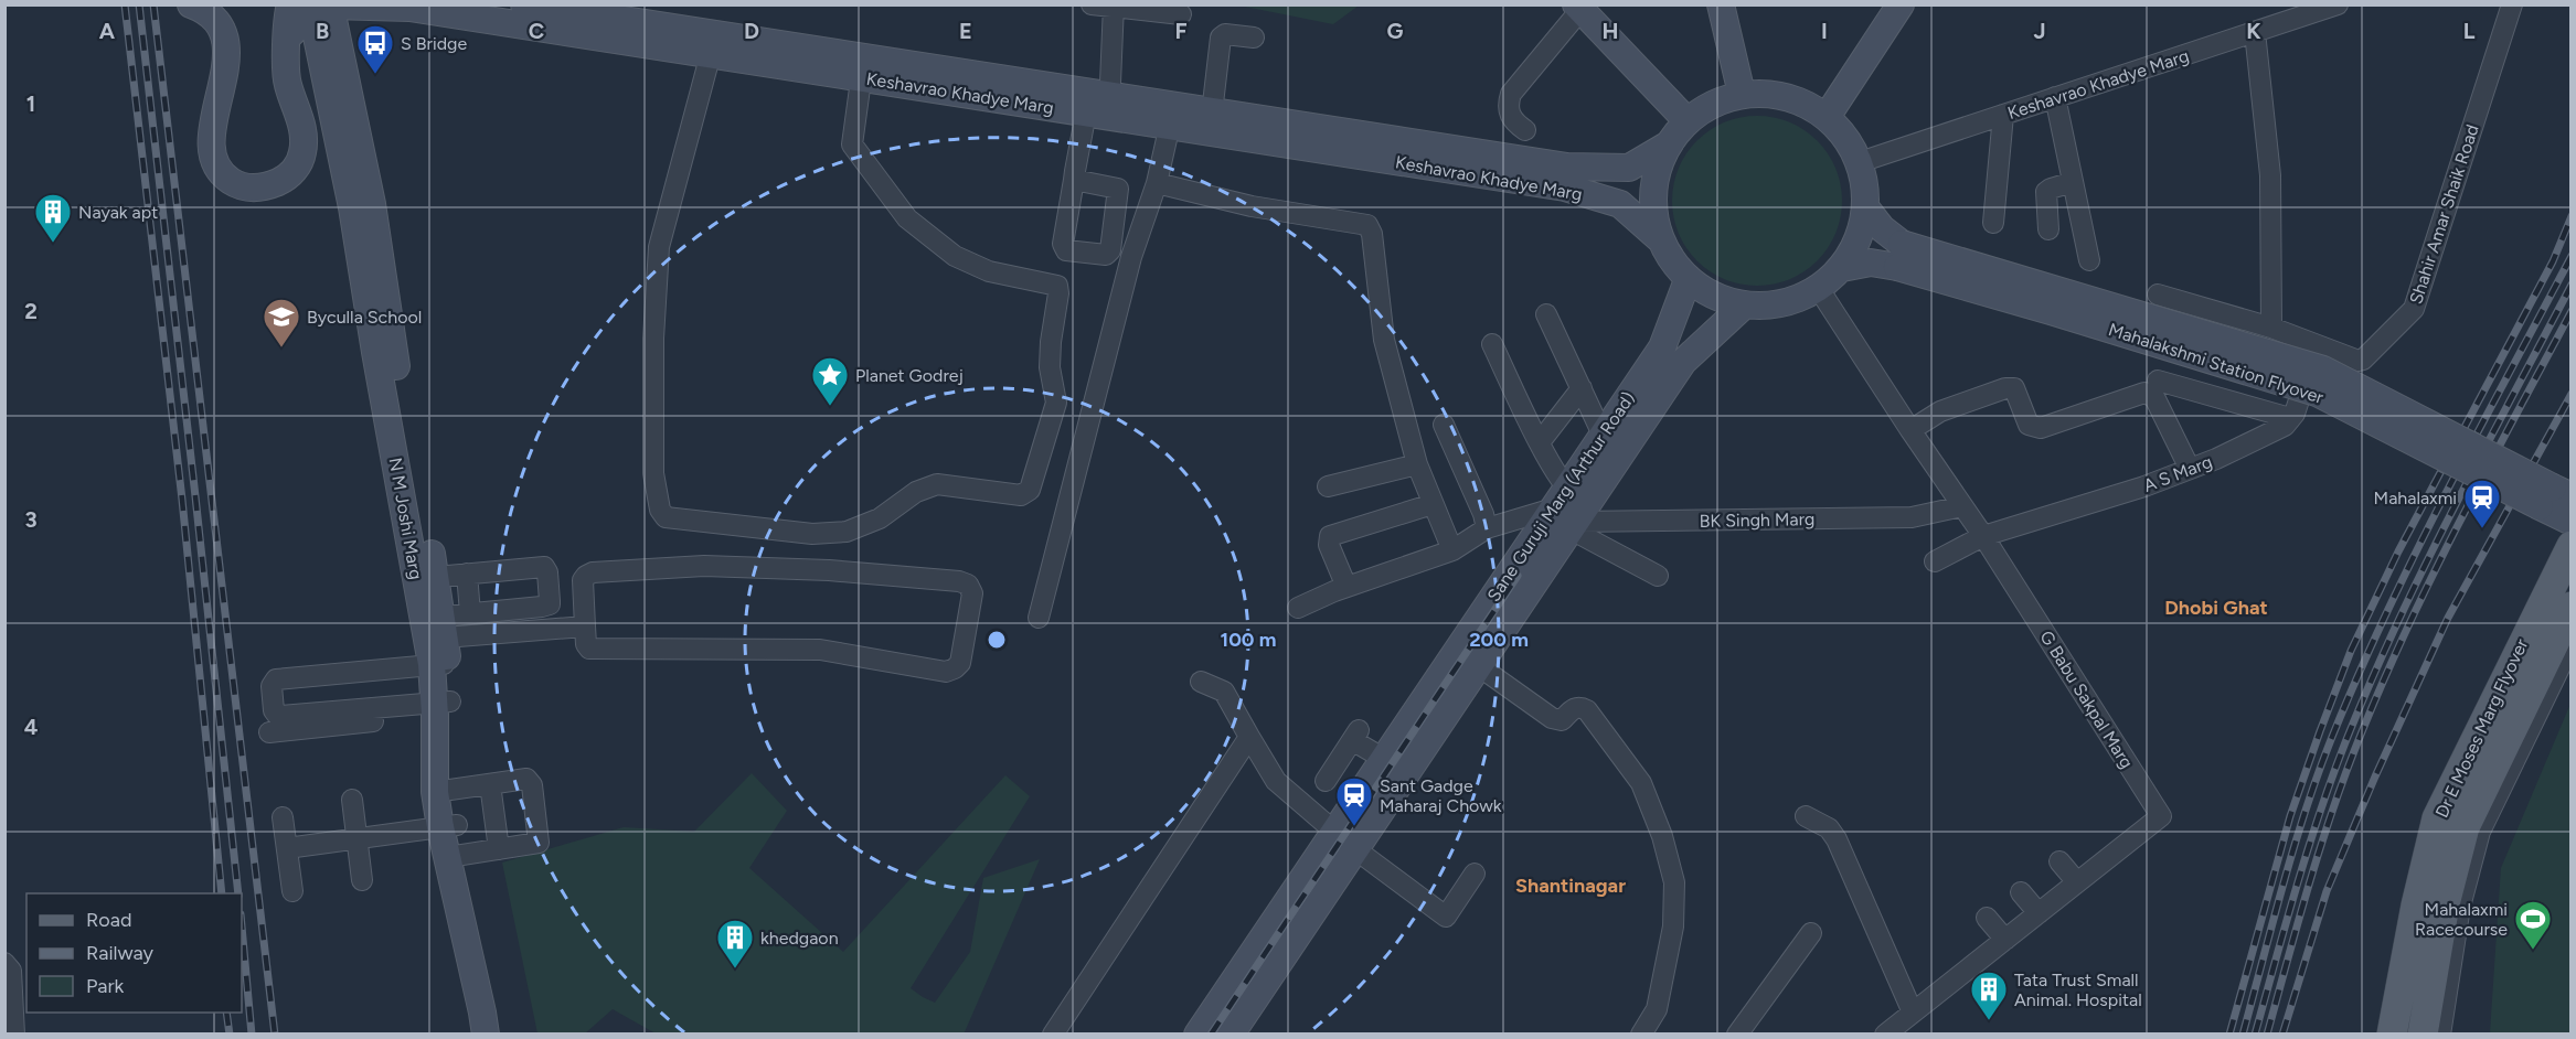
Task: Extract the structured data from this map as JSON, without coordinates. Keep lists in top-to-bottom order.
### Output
{
  "streets": {
    "main road": [
      "Keshavrao Khadye Marg",
      "Mahalakshmi Station Flyover",
      "Sane Guruji Marg (Arthur Road)",
      "N M Joshi Marg",
      "Dr E Moses Marg Flyover"
    ],
    "street": [
      "Shahir Amar Shaik Road",
      "A S Marg",
      "BK Singh Marg",
      "G Babu Sakpal Marg"
    ]
  },
  "crossings": [
    ["Keshavrao Khadye Marg", "Mahalakshmi Station Flyover"],
    ["Keshavrao Khadye Marg", "Sane Guruji Marg (Arthur Road)"],
    ["Keshavrao Khadye Marg", "N M Joshi Marg"],
    ["Keshavrao Khadye Marg", "G Babu Sakpal Marg"],
    ["Mahalakshmi Station Flyover", "Sane Guruji Marg (Arthur Road)"],
    ["Mahalakshmi Station Flyover", "G Babu Sakpal Marg"],
    ["A S Marg", "G Babu Sakpal Marg"],
    ["Sane Guruji Marg (Arthur Road)", "BK Singh Marg"],
    ["Sane Guruji Marg (Arthur Road)", "G Babu Sakpal Marg"],
    ["BK Singh Marg", "G Babu Sakpal Marg"]
  ],
  "districts": ["Dhobi Ghat", "Shantinagar"],
  "places": {
    "bus stop": ["S Bridge"],
    "building": ["Nayak apt", "khedgaon", "Tata Trust Small Animal. Hospital"],
    "school or university": ["Byculla School"],
    "place": ["Planet Godrej"],
    "station": ["Mahalaxmi", "Sant Gadge Maharaj Chowk"],
    "sports": ["Mahalaxmi Racecourse"]
  },
  "legend": ["Road", "Railway", "Park"],
  "grid": {
    "columns": [
      "A",
      "B",
      "C",
      "D",
      "E",
      "F",
      "G",
      "H",
      "I",
      "J",
      "K",
      "L"
    ],
    "rows": [
      "1",
      "2",
      "3",
      "4"
    ]
  },
  "rings": ["100 m", "200 m"]
}
